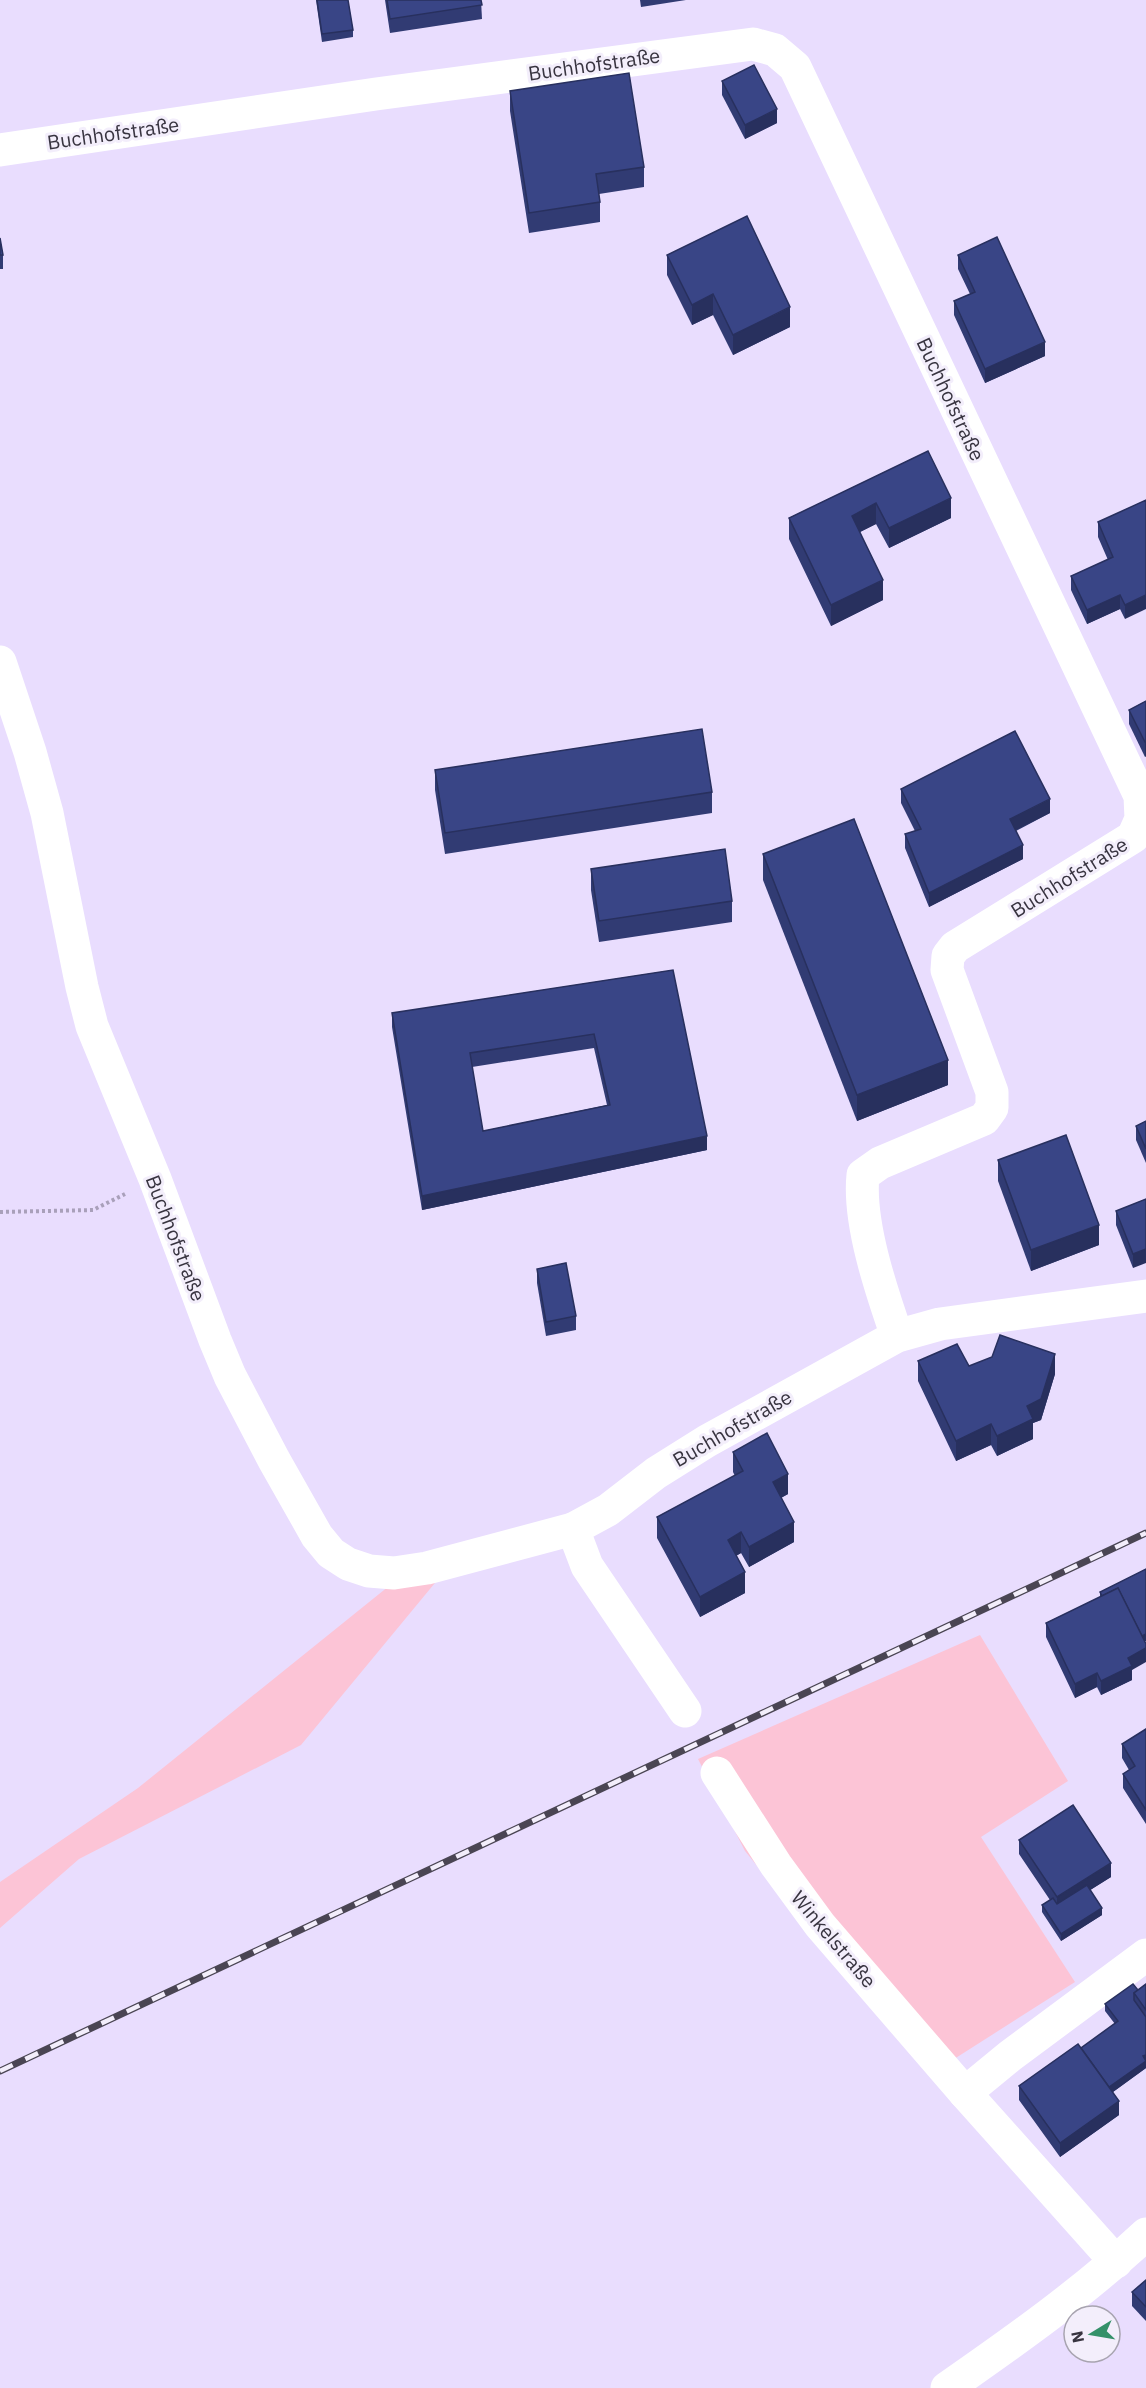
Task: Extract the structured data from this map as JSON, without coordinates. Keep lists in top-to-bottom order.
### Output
{
  "streets": {
    "street": ["Buchhofstraße", "Winkelstraße"]
  },
  "north": "left"
}
